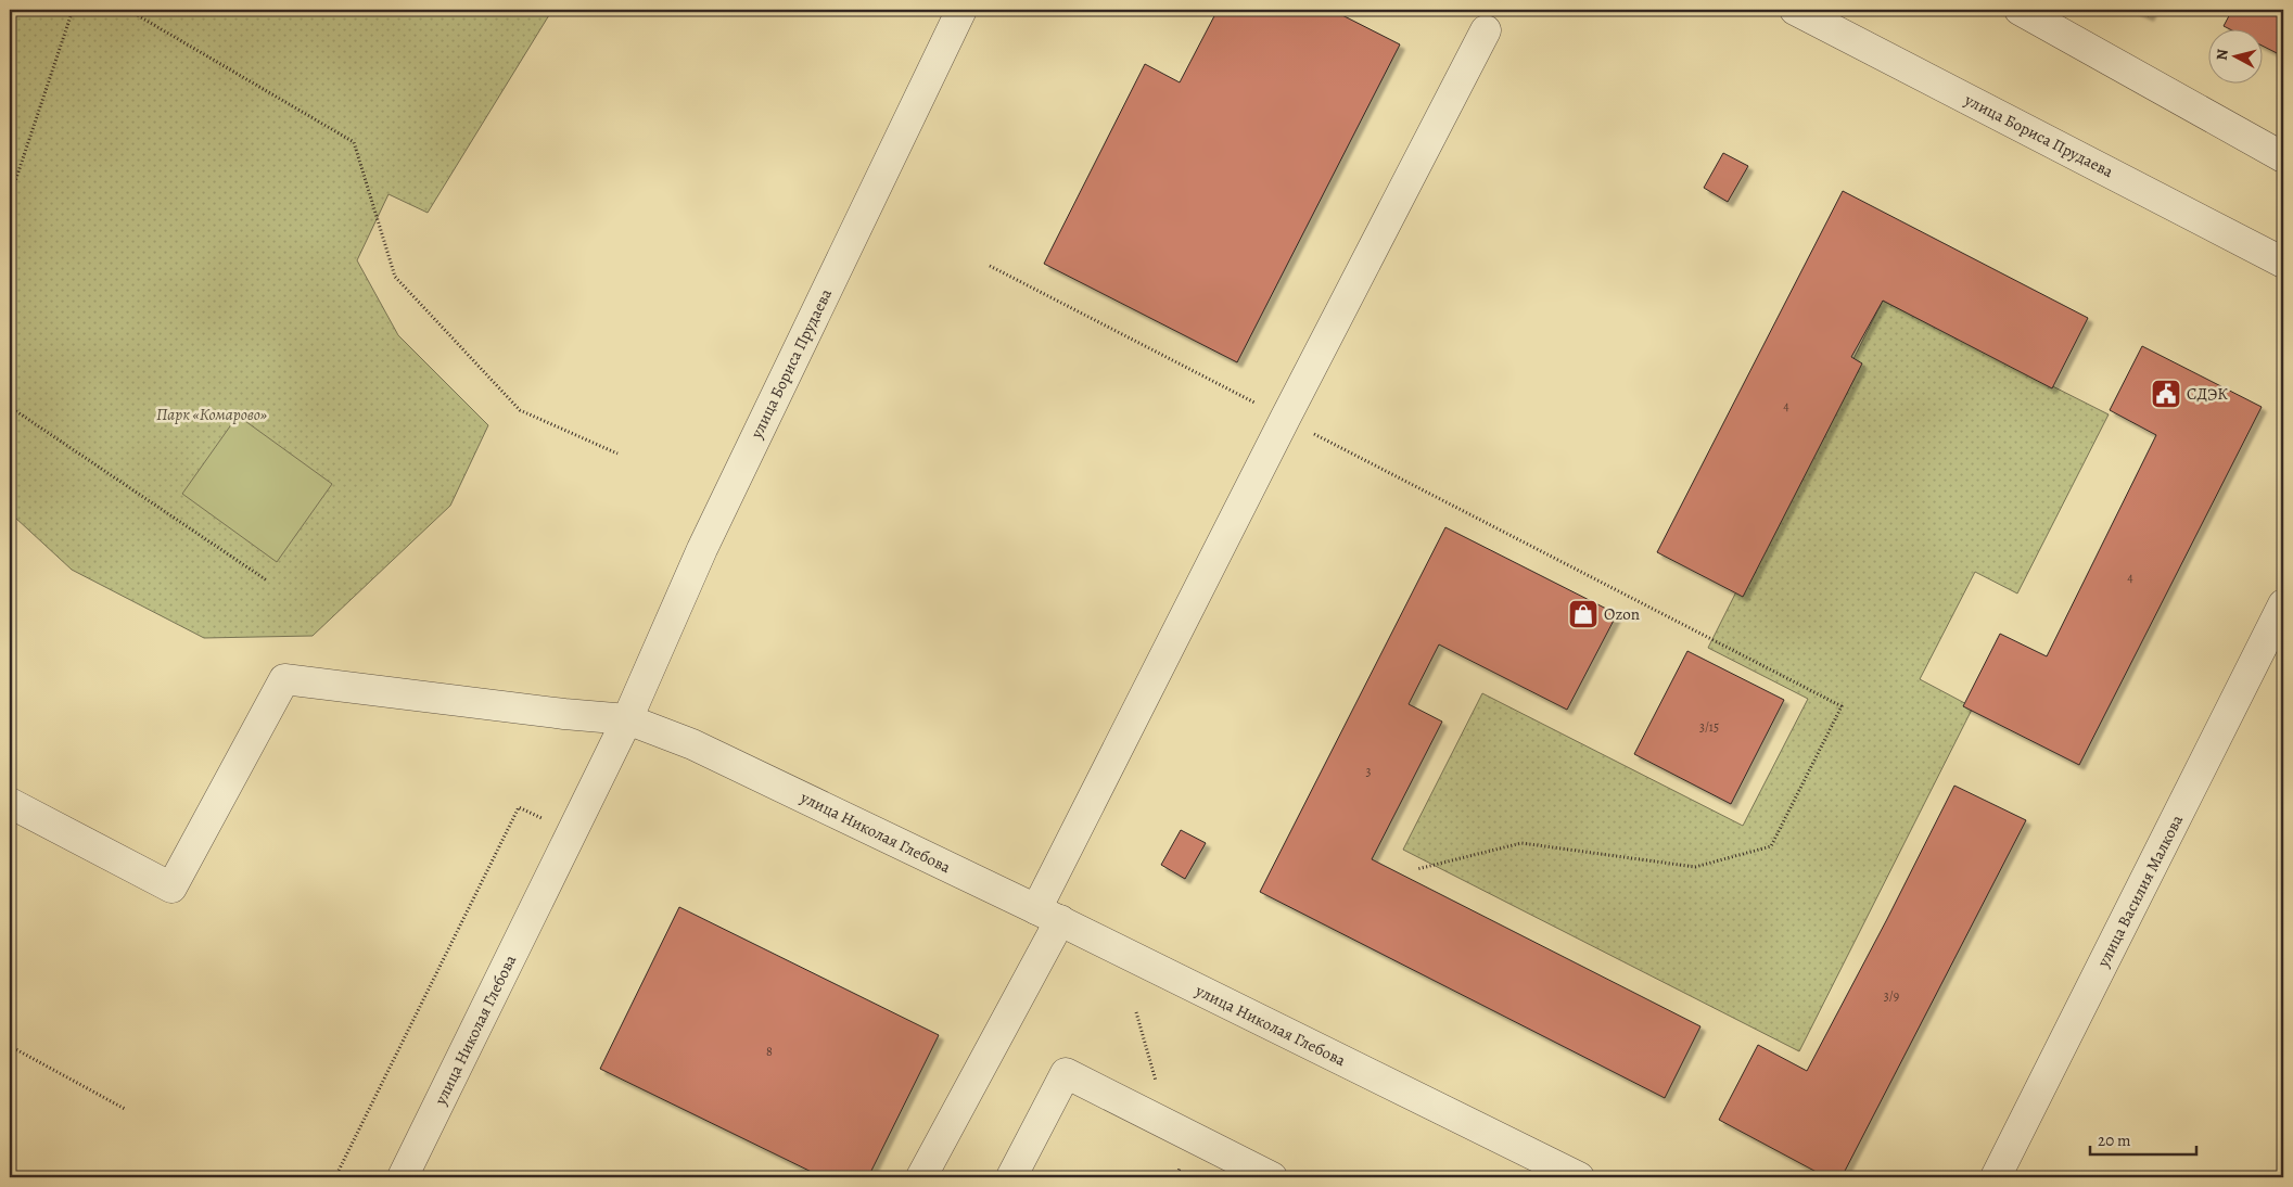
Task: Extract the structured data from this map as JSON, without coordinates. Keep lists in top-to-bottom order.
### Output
{
  "streets": {
    "street": ["улица Бориса Прудаева", "улица Николая Глебова", "улица Василия Малкова"]
  },
  "crossings": [
    ["улица Бориса Прудаева", "улица Николая Глебова"]
  ],
  "parks": ["Парк «Комарово»"],
  "places": {
    "public building": ["СДЭК"],
    "shop": ["Ozon"]
  },
  "house_numbers": [
    "4",
    "4",
    "3/15",
    "3",
    "3/9",
    "8"
  ],
  "scale_bar": "20 m",
  "north": "left"
}
